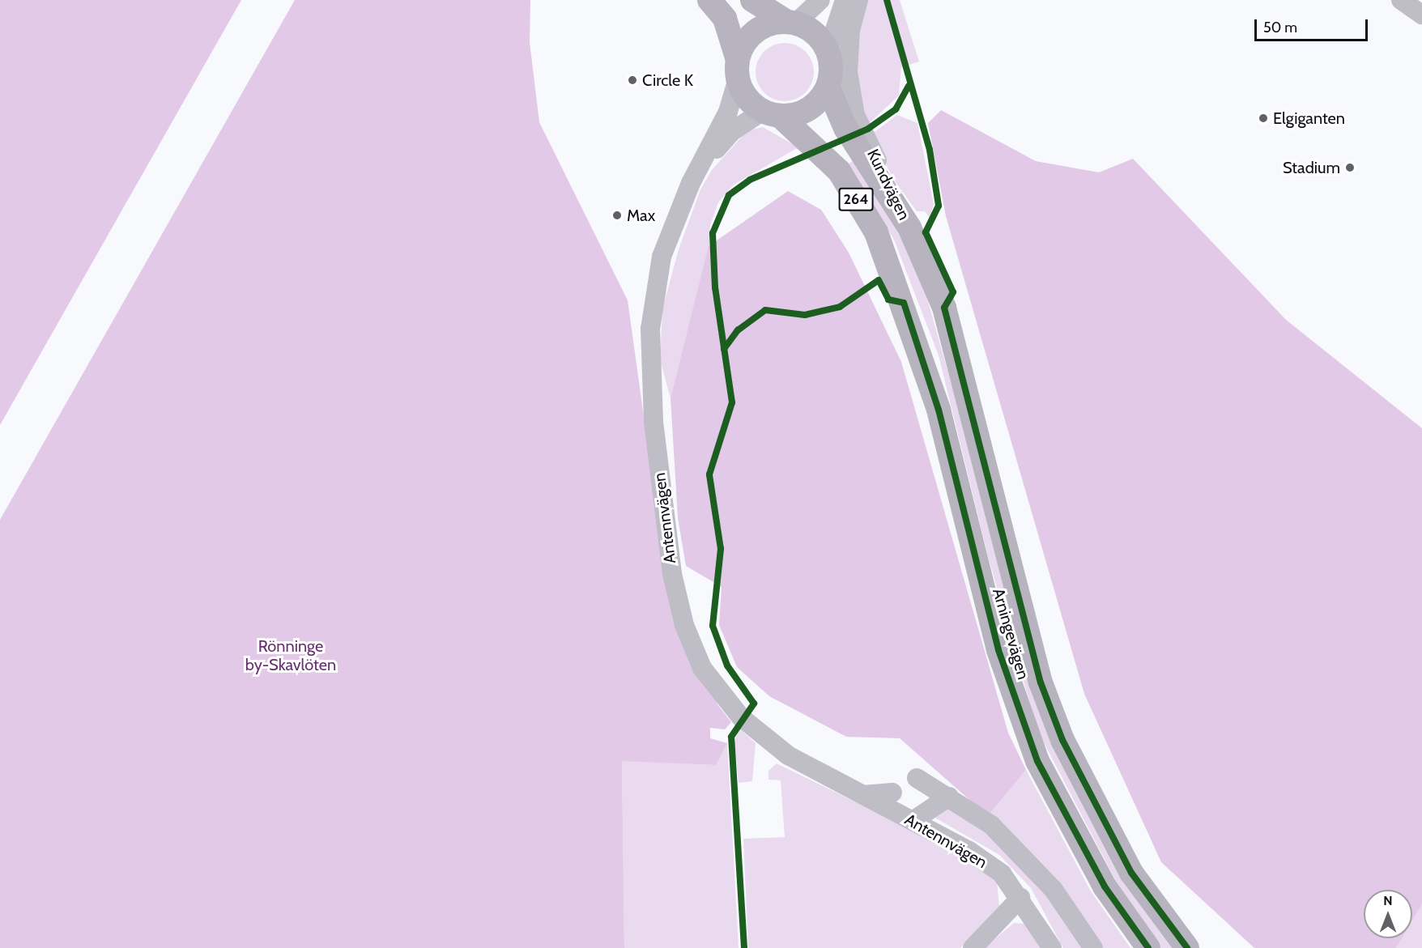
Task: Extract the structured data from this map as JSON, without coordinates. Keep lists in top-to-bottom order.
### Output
{
  "streets": {
    "main road": ["264", "Arningevägen"],
    "street": ["Kundvägen", "Antennvägen"]
  },
  "crossings": [
    ["Kundvägen", "Arningevägen"],
    ["264", "Antennvägen"],
    ["264", "Arningevägen"],
    ["Antennvägen", "Arningevägen"]
  ],
  "parks": ["Rönninge by-Skavlöten"],
  "places": [
    "Circle K",
    "Elgiganten",
    "Stadium",
    "Max"
  ],
  "scale_bar": "50 m",
  "north": "top"
}
